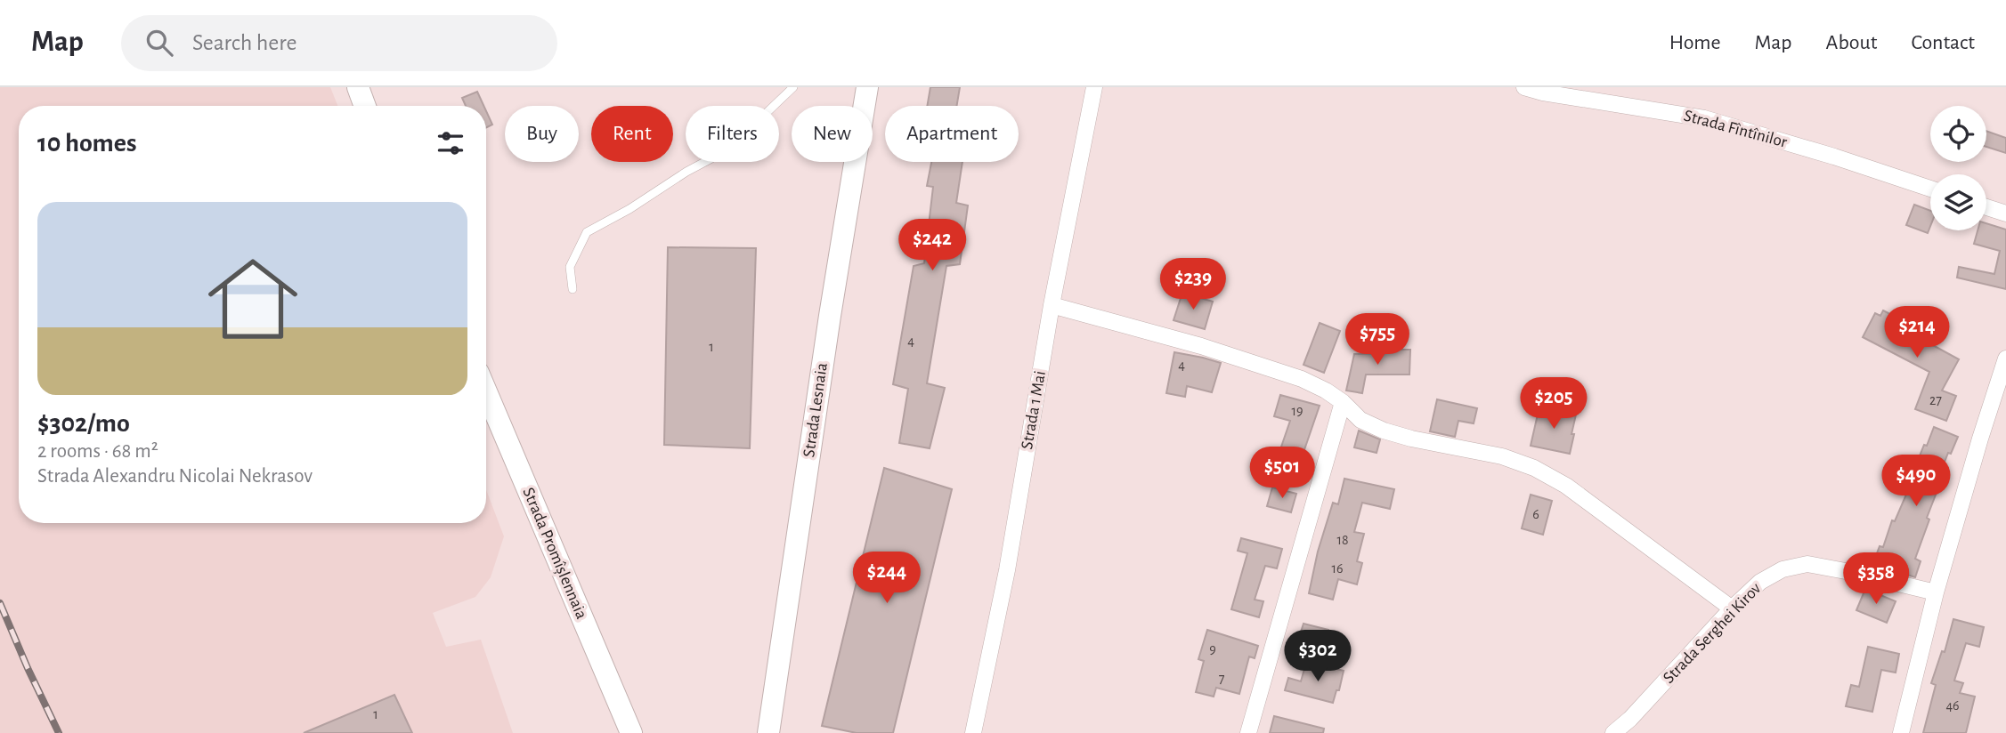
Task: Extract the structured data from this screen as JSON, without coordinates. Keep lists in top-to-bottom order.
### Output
{
  "streets": {
    "street": [
      "Strada Fîntînilor",
      "Strada Lesnaia",
      "Strada 1 Mai",
      "Strada Promîșlennaia",
      "Strada Serghei Kirov"
    ]
  },
  "house_numbers": [
    "4",
    "1",
    "4",
    "27",
    "19",
    "6",
    "18",
    "16",
    "9",
    "7",
    "46",
    "1"
  ],
  "page": {
    "header": "Map",
    "search": "Search here",
    "nav": [
      "Home",
      "Map",
      "About",
      "Contact"
    ],
    "chip": [
      "Buy",
      "Rent",
      "Filters",
      "New",
      "Apartment"
    ],
    "heading": "10 homes",
    "list": [
      {
        "name": "$302/mo",
        "note": "2 rooms · 68 m² · Strada Alexandru Nicolai Nekrasov"
      }
    ],
    "price": [
      "$242",
      "$239",
      "$214",
      "$755",
      "$205",
      "$501",
      "$490",
      "$244",
      "$358",
      "$302"
    ]
  }
}
